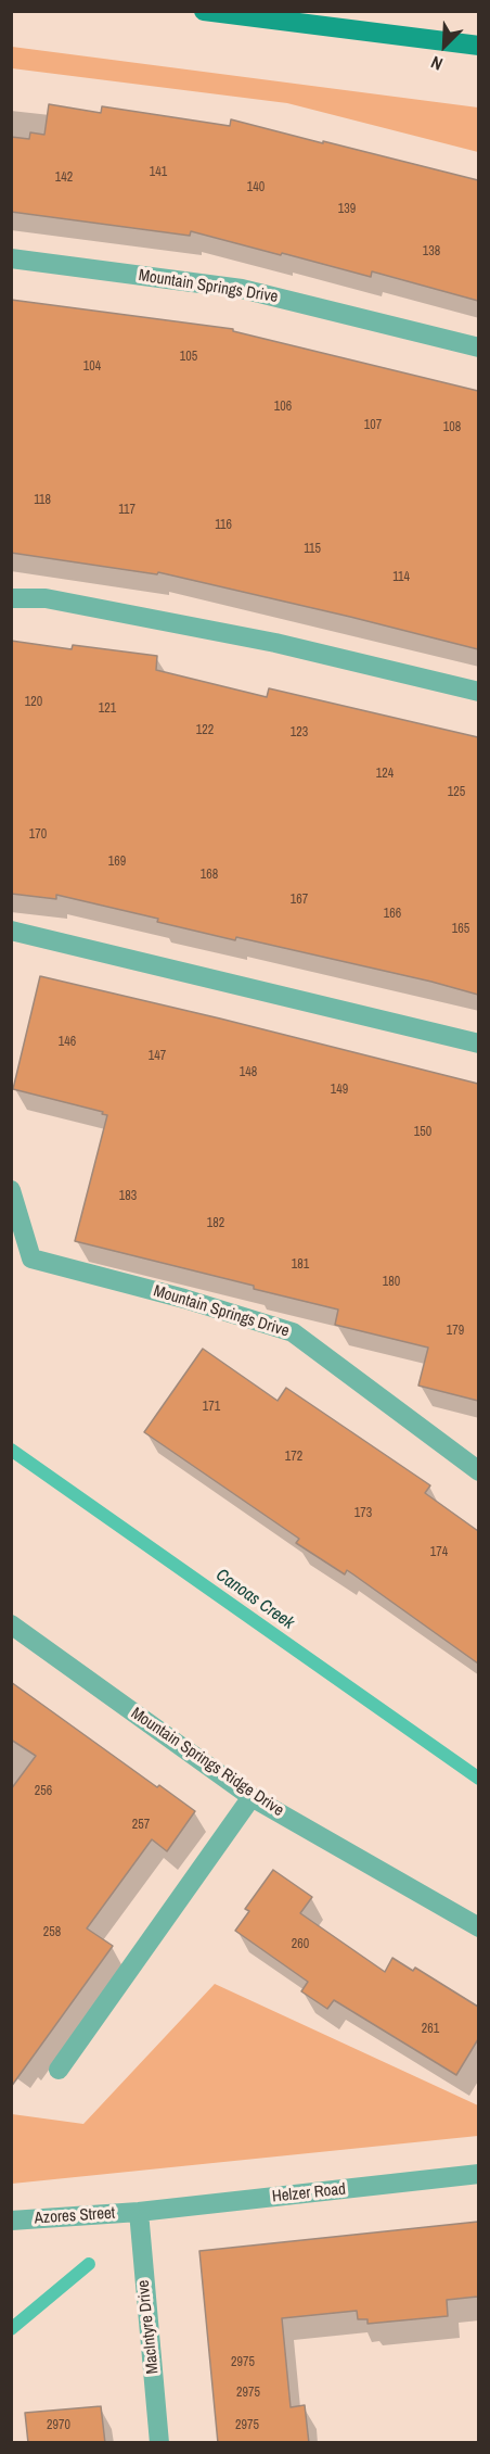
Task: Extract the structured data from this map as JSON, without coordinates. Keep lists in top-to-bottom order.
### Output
{
  "streets": {
    "street": [
      "Mountain Springs Drive",
      "Mountain Springs Ridge Drive",
      "Helzer Road",
      "Azores Street",
      "MacIntyre Drive"
    ]
  },
  "crossings": [
    ["Helzer Road", "Azores Street"],
    ["Helzer Road", "MacIntyre Drive"],
    ["Azores Street", "MacIntyre Drive"]
  ],
  "water": ["Canoas Creek"],
  "house_numbers": [
    "141",
    "142",
    "140",
    "139",
    "138",
    "105",
    "104",
    "106",
    "107",
    "108",
    "118",
    "117",
    "116",
    "115",
    "114",
    "120",
    "121",
    "122",
    "123",
    "124",
    "125",
    "170",
    "169",
    "168",
    "167",
    "166",
    "165",
    "146",
    "147",
    "148",
    "149",
    "150",
    "183",
    "182",
    "181",
    "180",
    "179",
    "171",
    "172",
    "173",
    "174",
    "256",
    "257",
    "258",
    "260",
    "261",
    "2975",
    "2975",
    "2970",
    "2975"
  ],
  "north": "bottom left"
}
